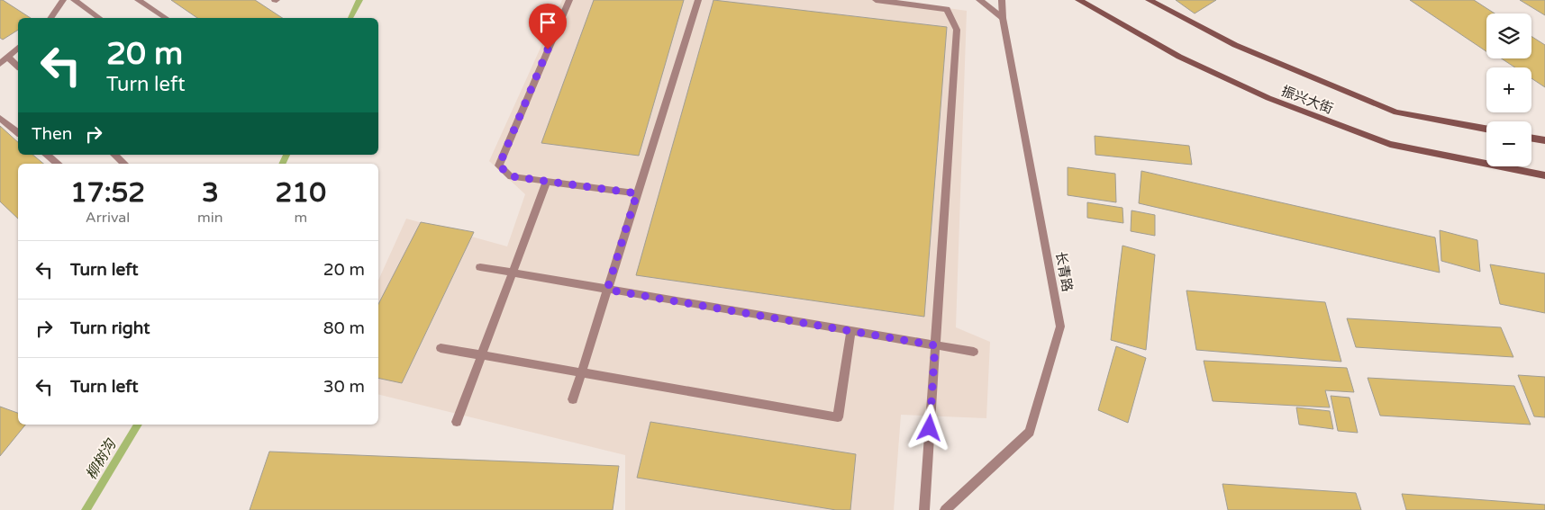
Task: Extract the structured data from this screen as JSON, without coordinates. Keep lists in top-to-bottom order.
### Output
{
  "streets": {
    "street": ["振兴大街", "长青路"]
  },
  "water": ["柳树沟"],
  "page": {
    "map_buttons": ["+", "−"],
    "turn": ["20 m", "Turn left"],
    "then": "Then",
    "eta": [
      "17:52",
      "Arrival",
      "3",
      "min",
      "210",
      "m"
    ],
    "list": [
      {
        "name": "Turn left",
        "value": "20 m"
      },
      {
        "name": "Turn right",
        "value": "80 m"
      },
      {
        "name": "Turn left",
        "value": "30 m"
      }
    ]
  }
}
